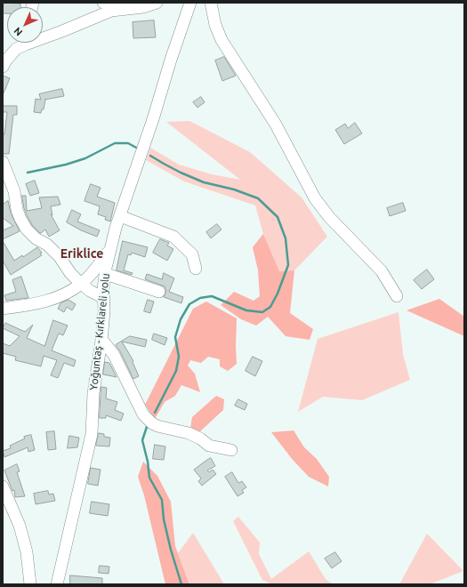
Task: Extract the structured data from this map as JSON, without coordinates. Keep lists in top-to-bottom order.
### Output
{
  "streets": {
    "street": ["Yoğuntaş - Kırklareli yolu"]
  },
  "districts": ["Eriklice"],
  "north": "bottom left"
}
